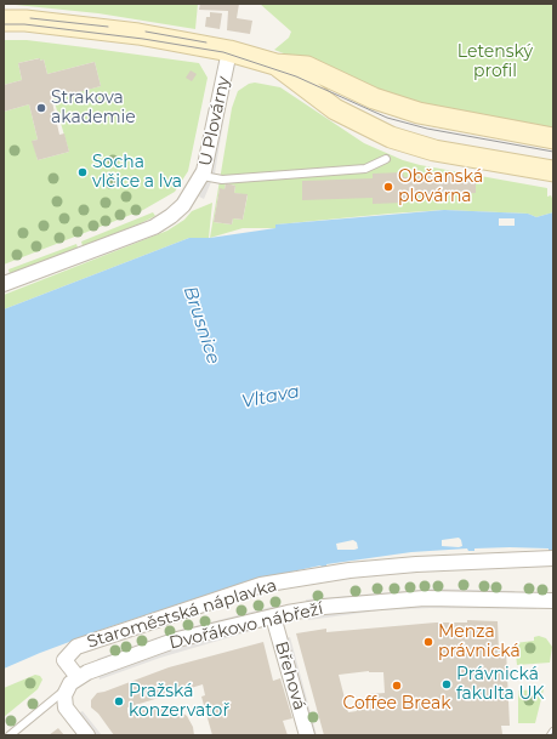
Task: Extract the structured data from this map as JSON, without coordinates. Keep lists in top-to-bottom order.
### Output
{
  "streets": {
    "street": [
      "U Plovárny",
      "Staroměstská náplavka",
      "Dvořákovo nábřeží",
      "Břehová"
    ]
  },
  "crossings": [
    ["Staroměstská náplavka", "Dvořákovo nábřeží"],
    ["Dvořákovo nábřeží", "Břehová"]
  ],
  "water": ["Brusnice", "Vltava"],
  "parks": ["Letenský profil"],
  "places": [
    "Strakova akademie",
    "Socha vlčice a lva",
    "Občanská plovárna",
    "Menza právnická",
    "Právnická fakulta UK",
    "Coffee Break",
    "Pražská konzervatoř"
  ]
}
